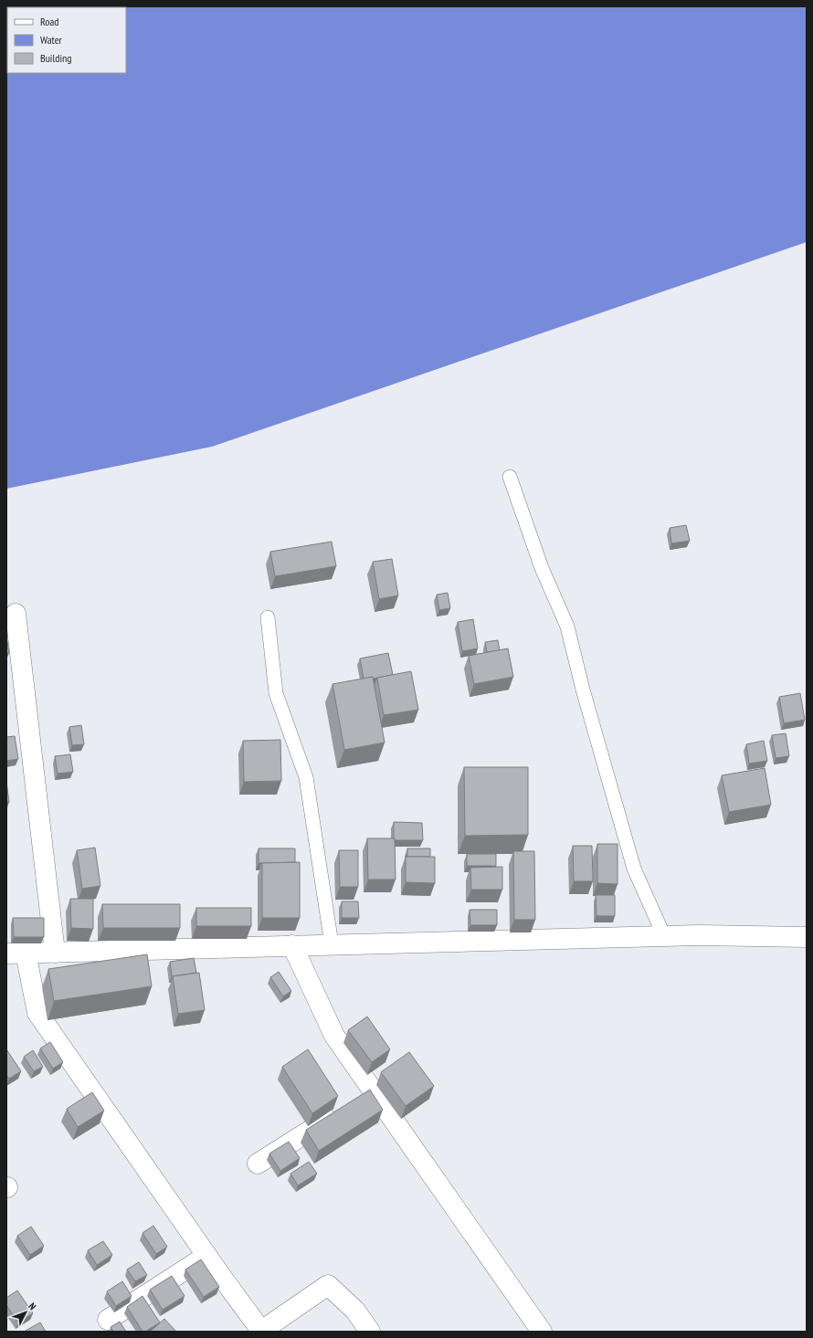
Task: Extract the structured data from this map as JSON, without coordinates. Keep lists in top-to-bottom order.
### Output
{
  "legend": ["Road", "Water", "Building"],
  "north": "top right"
}
